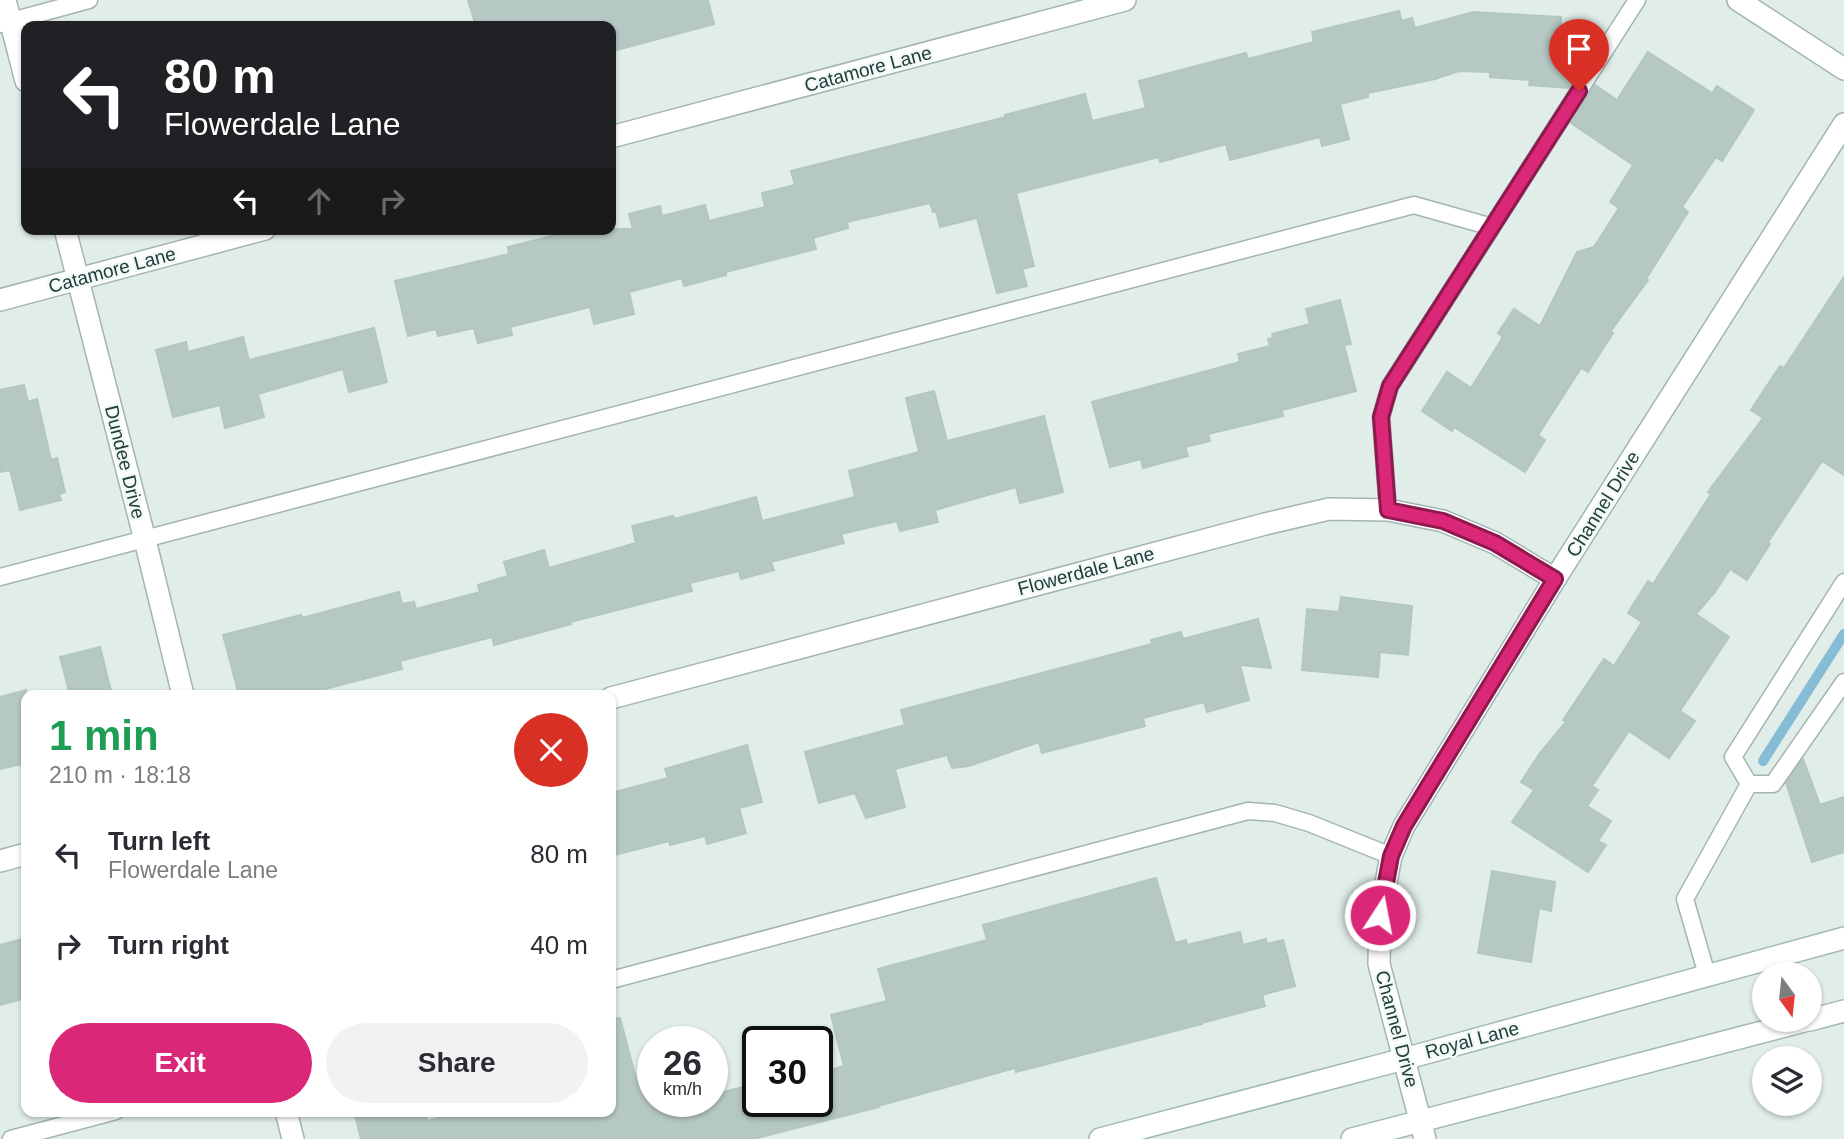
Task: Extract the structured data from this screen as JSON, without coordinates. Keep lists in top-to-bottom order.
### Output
{
  "streets": {
    "street": [
      "Catamore Lane",
      "Dundee Drive",
      "Channel Drive",
      "Flowerdale Lane",
      "Royal Lane"
    ]
  },
  "crossings": [
    ["Catamore Lane", "Dundee Drive"],
    ["Channel Drive", "Flowerdale Lane"],
    ["Channel Drive", "Royal Lane"]
  ],
  "north": "bottom",
  "page": {
    "turn": ["80 m", "Flowerdale Lane"],
    "heading": ["1 min", "210 m · 18:18"],
    "list": [
      {
        "name": "Turn left",
        "note": "Flowerdale Lane",
        "value": "80 m"
      },
      {
        "name": "Turn right",
        "value": "40 m"
      }
    ],
    "buttons": ["Exit", "Share"],
    "speed": "26 km/h",
    "limit": "30"
  }
}
